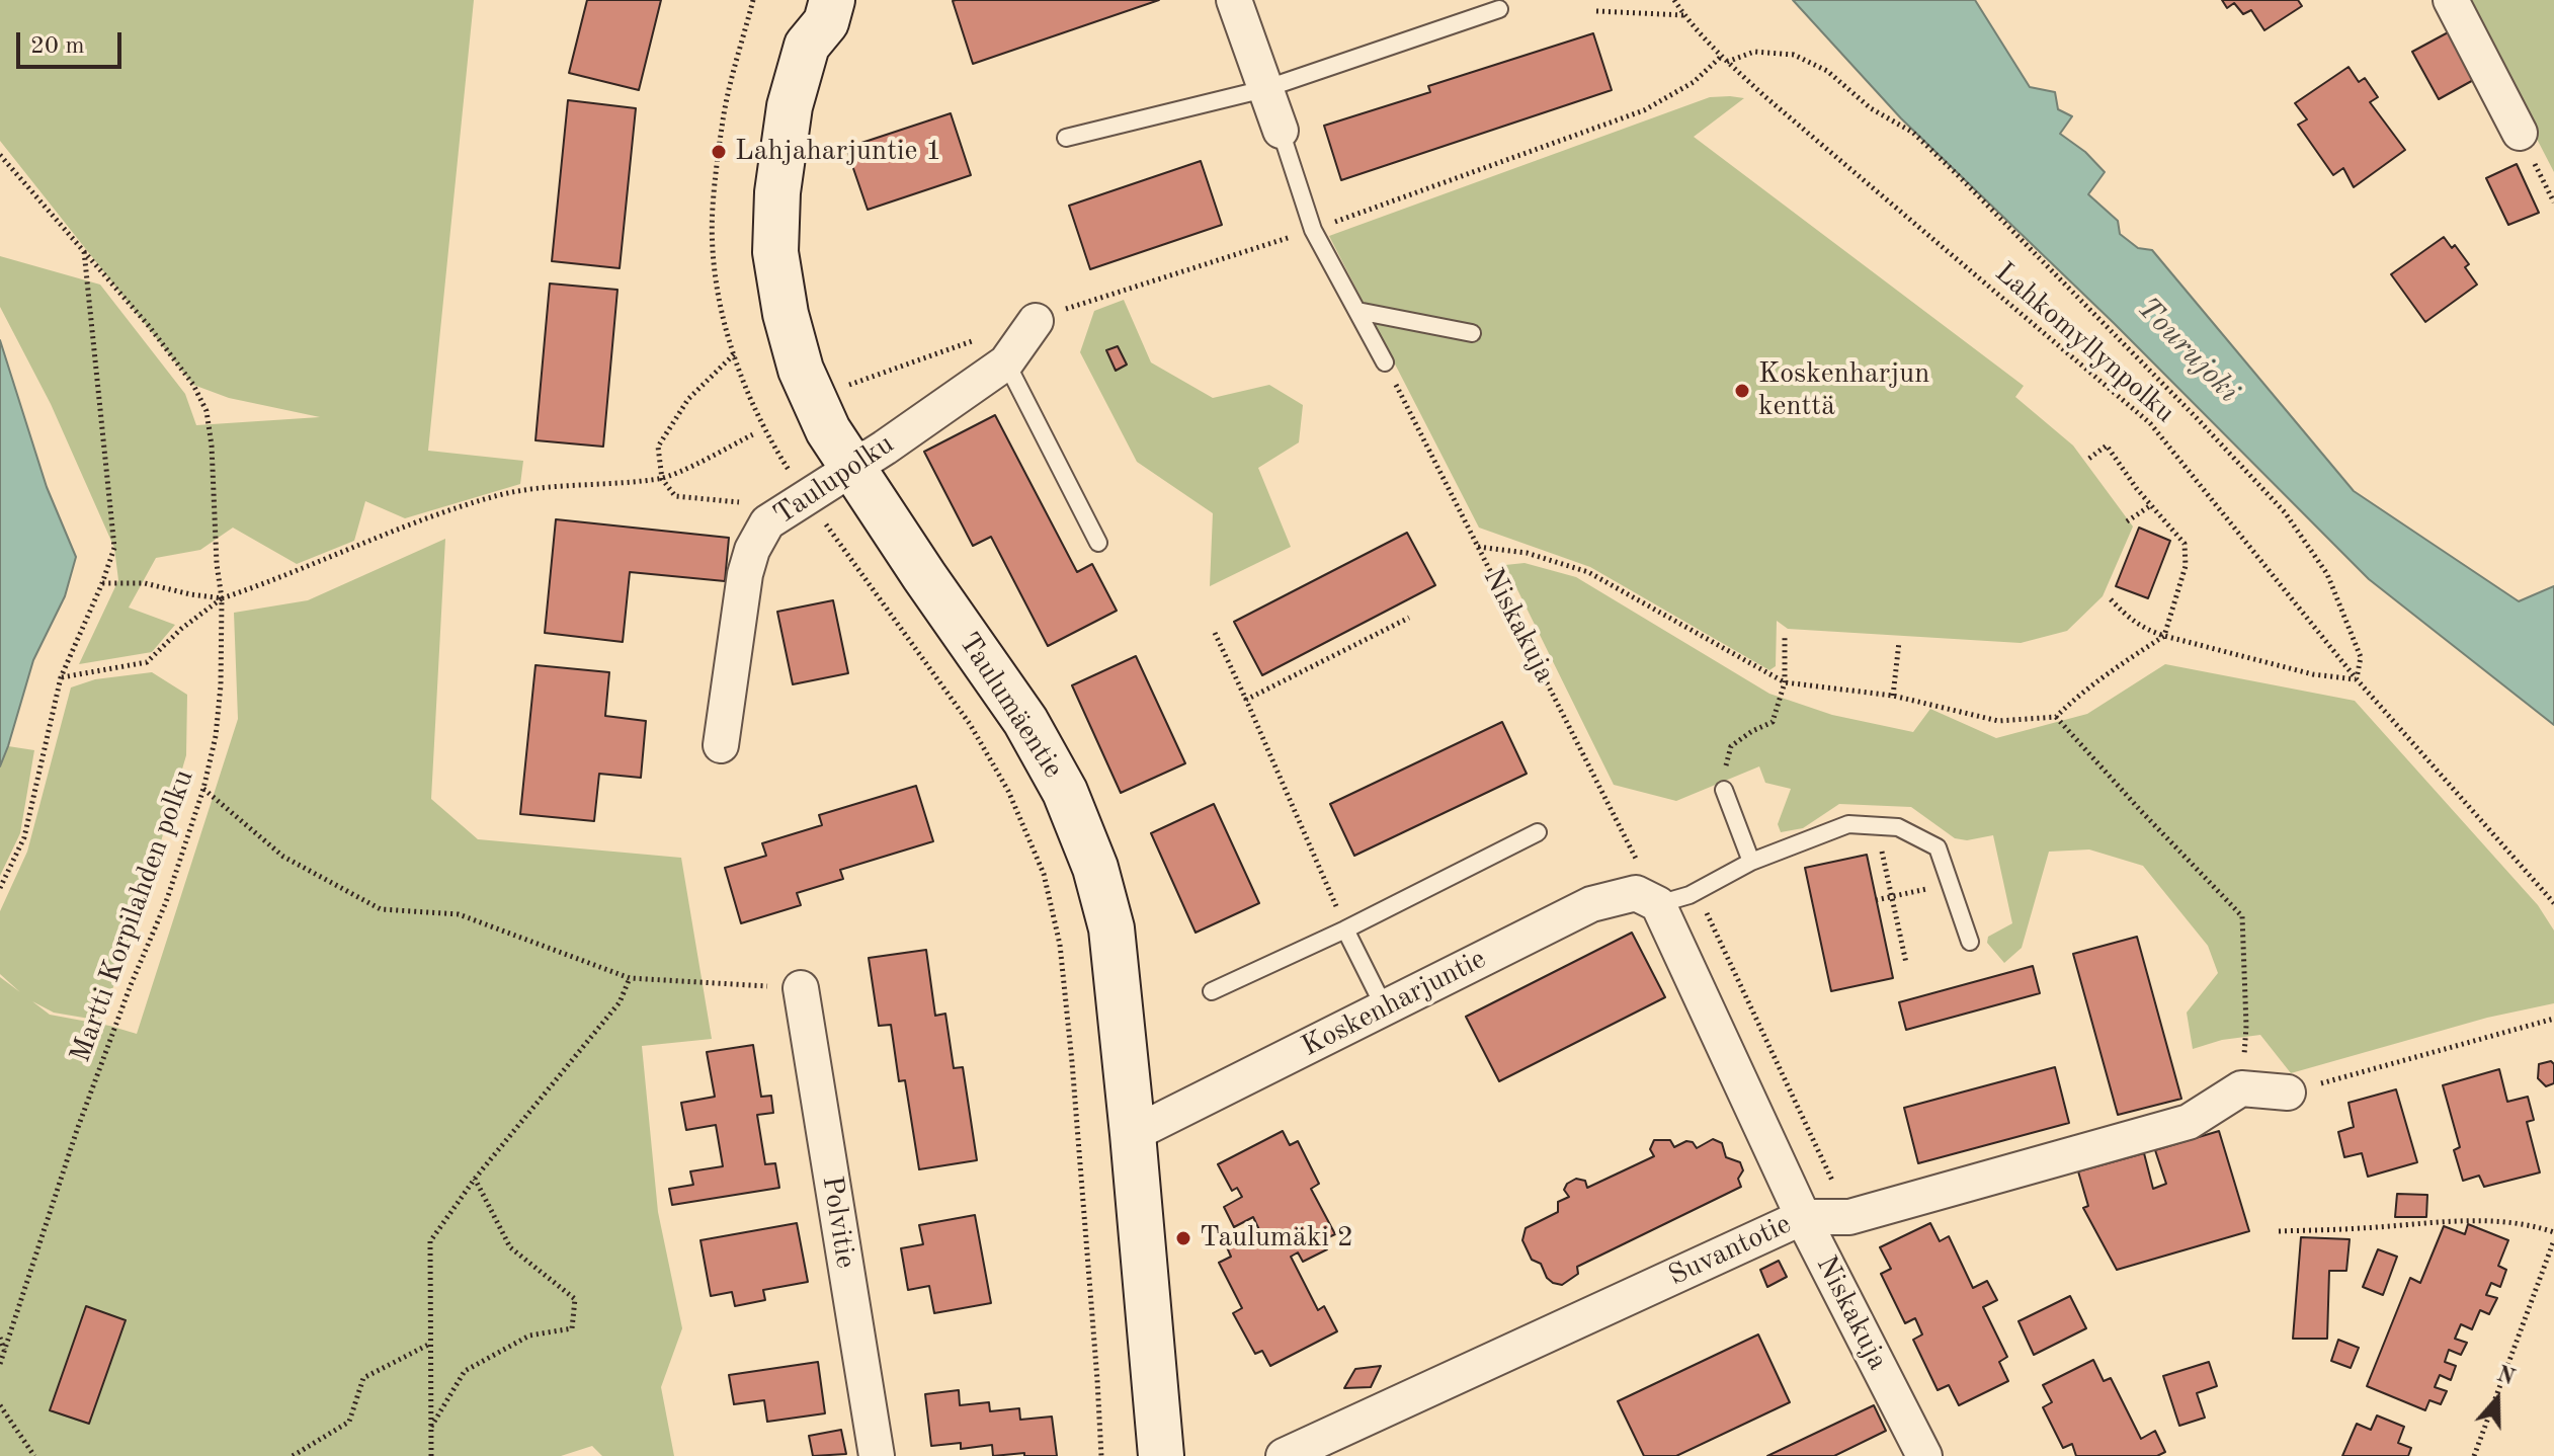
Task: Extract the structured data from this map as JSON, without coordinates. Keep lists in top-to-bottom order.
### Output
{
  "streets": {
    "main road": ["Taulumäentie"],
    "street": [
      "Taulupolku",
      "Niskakuja",
      "Koskenharjuntie",
      "Polvitie",
      "Suvantotie"
    ],
    "path": ["Lahkomyllynpolku", "Martti Korpilahden polku"]
  },
  "crossings": [
    ["Taulupolku", "Taulumäentie"],
    ["Niskakuja", "Koskenharjuntie"],
    ["Niskakuja", "Suvantotie"],
    ["Taulumäentie", "Koskenharjuntie"]
  ],
  "water": ["Tourujoki"],
  "places": ["Lahjaharjuntie 1", "Koskenharjun kenttä", "Taulumäki 2"],
  "scale_bar": "20 m",
  "north": "top"
}
